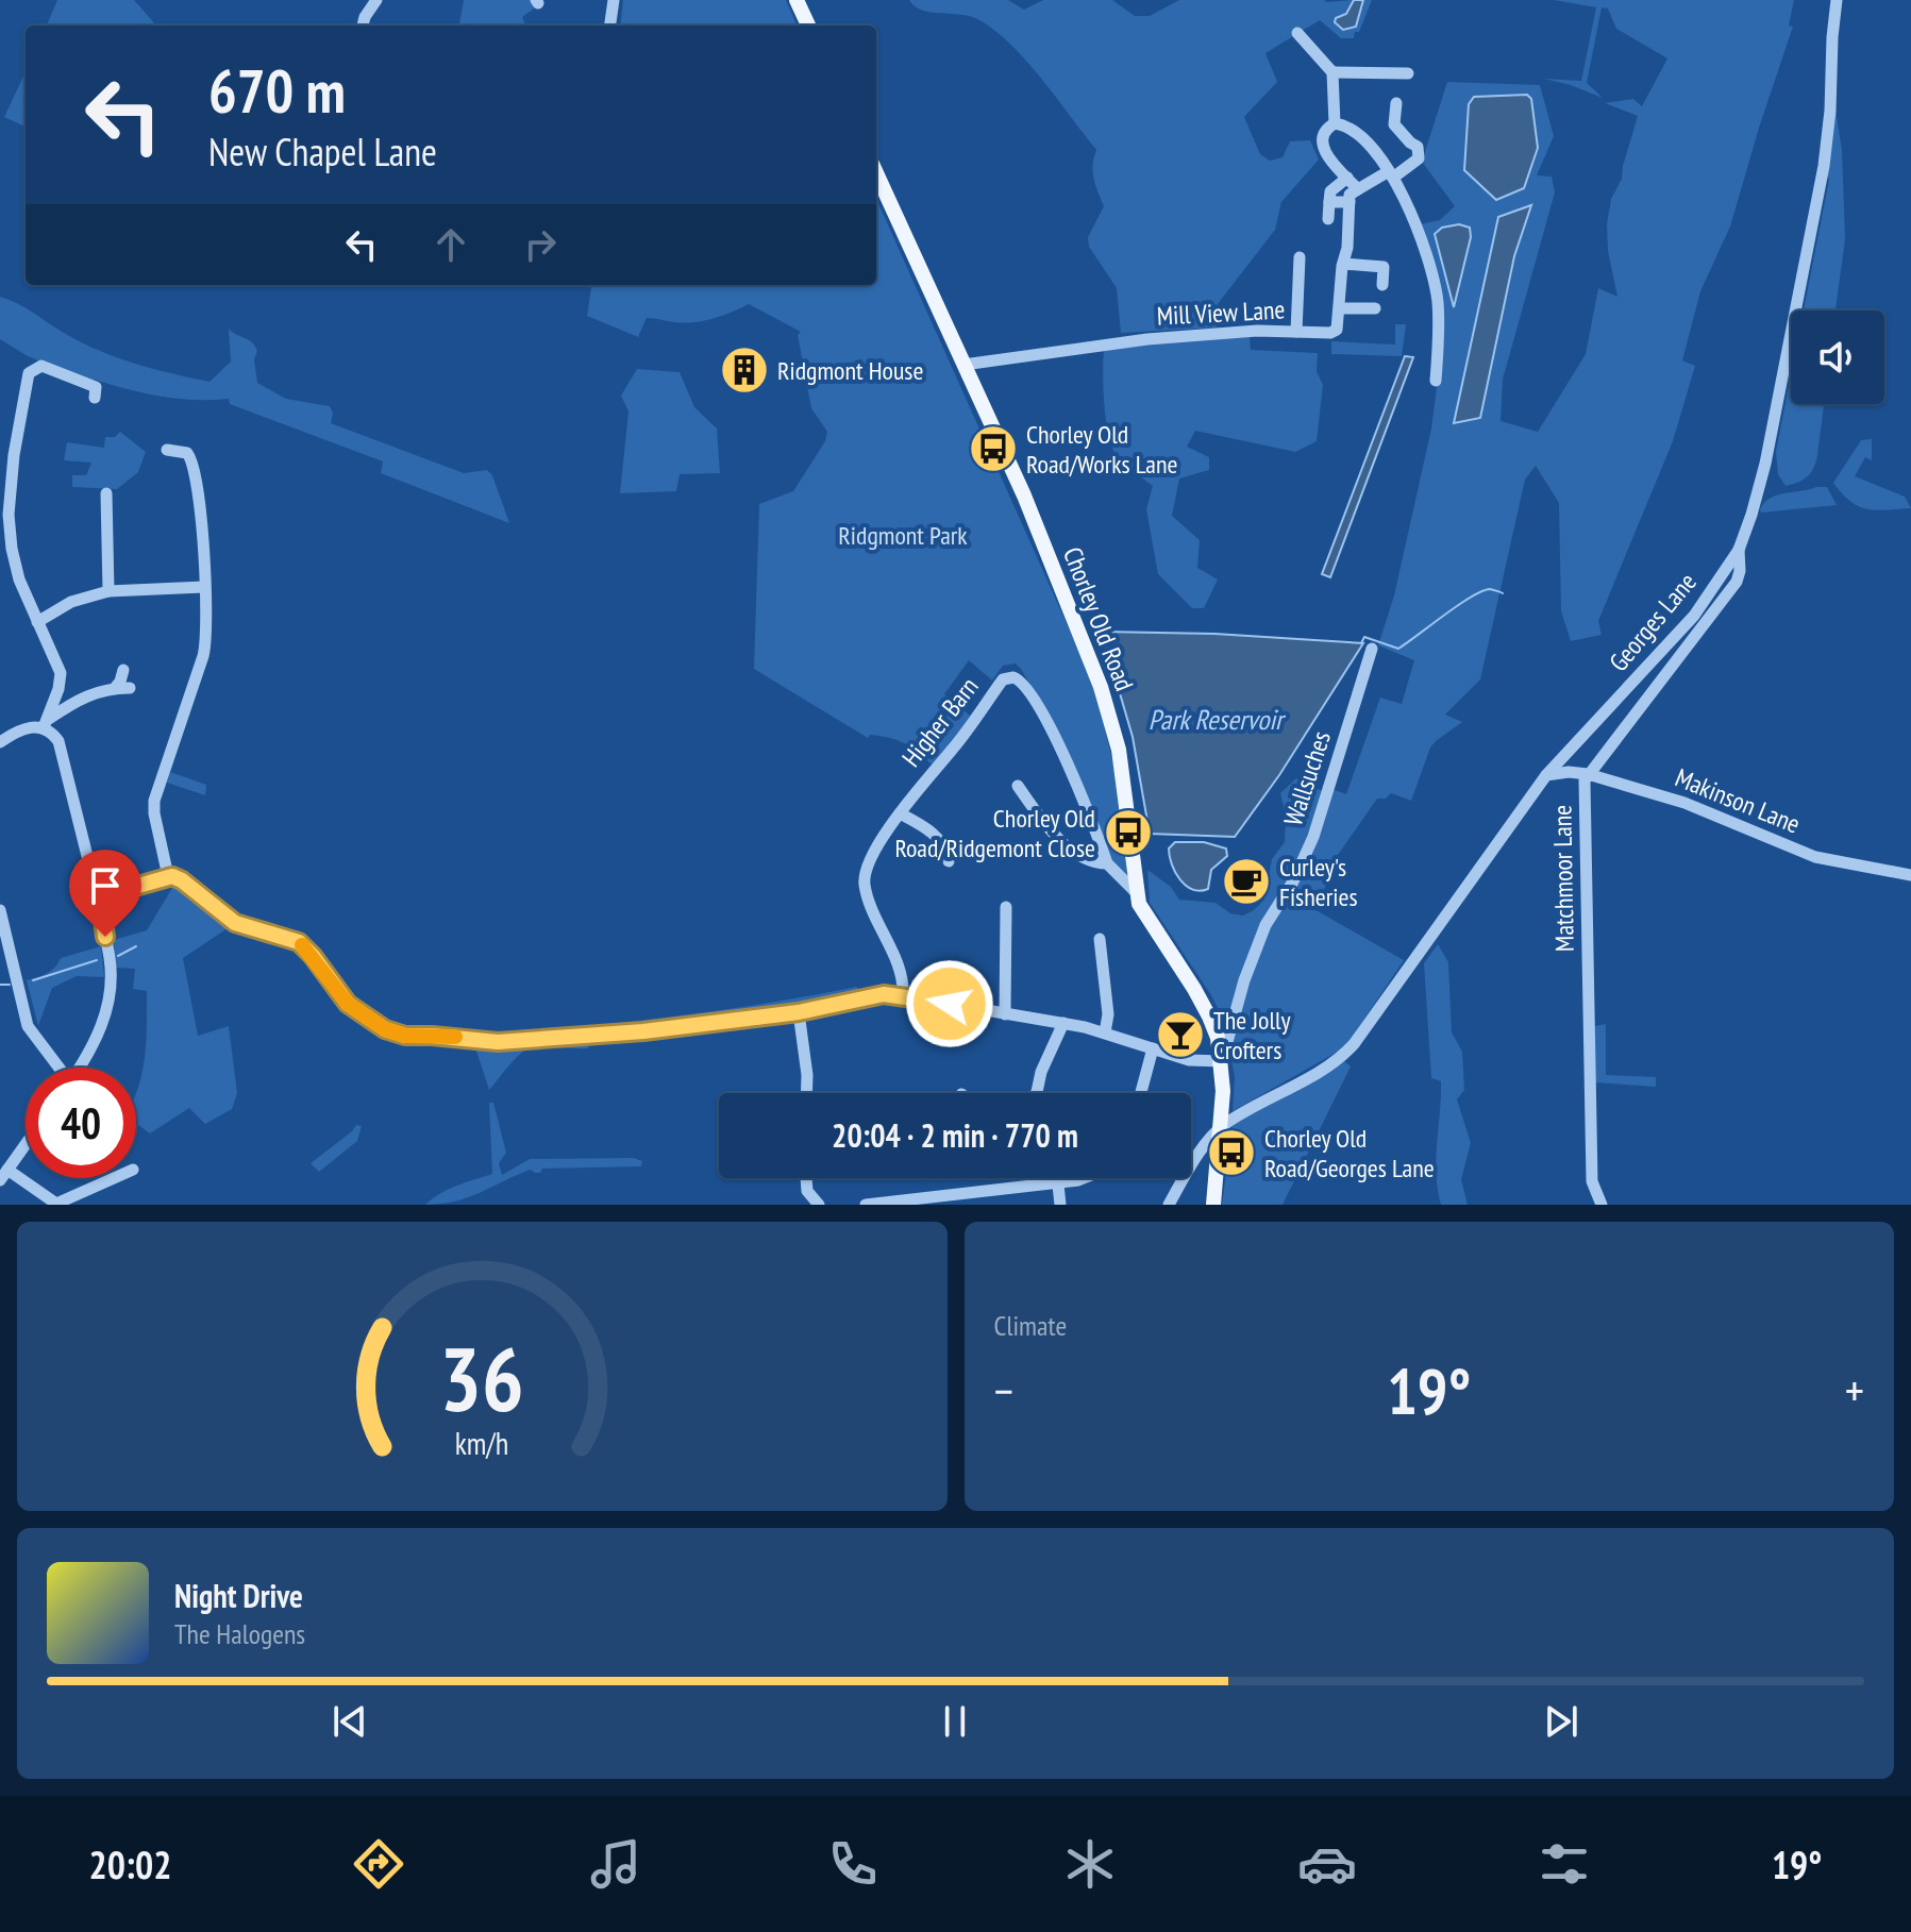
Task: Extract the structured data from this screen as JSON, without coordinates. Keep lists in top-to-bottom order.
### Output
{
  "streets": {
    "main road": ["Chorley Old Road"],
    "street": [
      "Mill View Lane",
      "Georges Lane",
      "Higher Barn",
      "Wallsuches",
      "Makinson Lane",
      "Matchmoor Lane"
    ]
  },
  "crossings": [
    ["Mill View Lane", "Chorley Old Road"],
    ["Chorley Old Road", "Georges Lane"],
    ["Chorley Old Road", "Wallsuches"],
    ["Georges Lane", "Makinson Lane"],
    ["Georges Lane", "Matchmoor Lane"],
    ["Makinson Lane", "Matchmoor Lane"]
  ],
  "water": ["Park Reservoir"],
  "parks": ["Ridgmont Park"],
  "places": {
    "building": ["Ridgmont House"],
    "bus stop": ["Chorley Old Road/Works Lane", "Chorley Old Road/Ridgemont Close", "Chorley Old Road/Georges Lane"],
    "cafe": ["Curley's Fisheries"],
    "bar": ["The Jolly Crofters"]
  },
  "page": {
    "turn": ["670 m", "New Chapel Lane"],
    "limit": "40",
    "trip": "20:04 · 2 min · 770 m",
    "tile": "Climate",
    "heat": ["−", "19°", "+"],
    "song": ["Night Drive", "The Halogens"],
    "tabs": ["20:02", "19°"],
    "gauge": ["36", "km/h"]
  }
}
